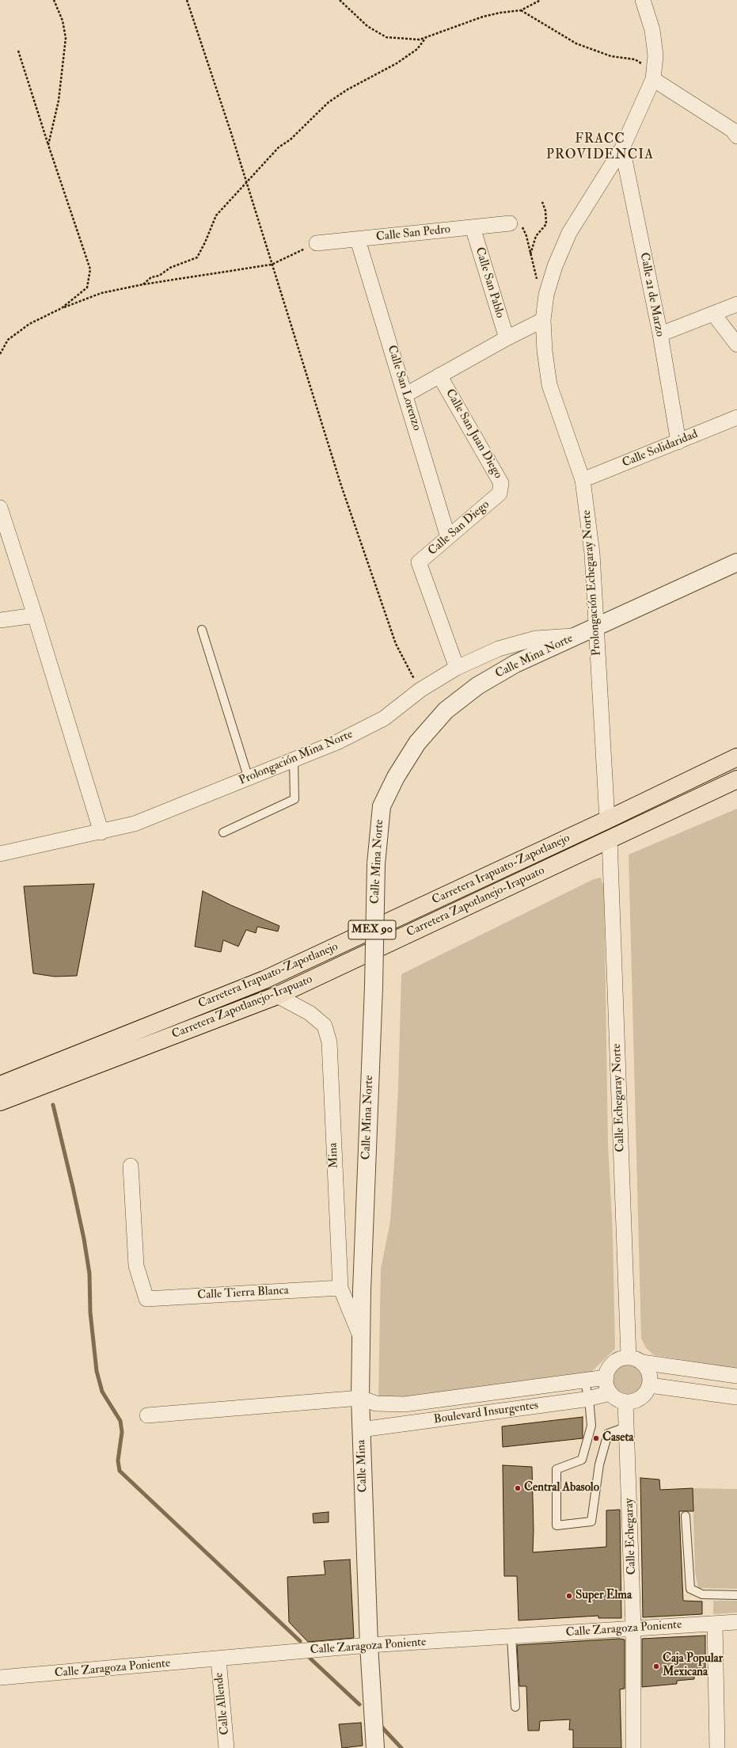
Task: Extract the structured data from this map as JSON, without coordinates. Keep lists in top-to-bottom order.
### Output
{
  "streets": {
    "highway": ["Carretera Irapuato-Zapotlanejo", "Carretera Zapotlanejo-Irapuato", "MEX 90"],
    "street": [
      "Calle San Pedro",
      "Calle San Pablo",
      "Calle 21 de Marzo",
      "Calle San Lorenzo",
      "Calle San Juan Diego",
      "Calle Solidaridad",
      "Calle San Diego",
      "Prolongación Echegaray Norte",
      "Calle Mina Norte",
      "Prolongación Mina Norte",
      "Calle Echegaray Norte",
      "Mina",
      "Calle Tierra Blanca",
      "Boulevard Insurgentes",
      "Calle Mina",
      "Calle Echegaray",
      "Calle Zaragoza Poniente",
      "Calle Allende"
    ]
  },
  "crossings": [
    ["Calle San Pedro", "Calle San Pablo"],
    ["Calle San Pedro", "Calle San Lorenzo"],
    ["Calle 21 de Marzo", "Calle Solidaridad"],
    ["Calle 21 de Marzo", "Prolongación Echegaray Norte"],
    ["Calle San Lorenzo", "Calle San Diego"],
    ["Calle San Juan Diego", "Calle San Diego"],
    ["Calle Solidaridad", "Prolongación Echegaray Norte"],
    ["Calle San Diego", "Prolongación Mina Norte"],
    ["Prolongación Echegaray Norte", "Calle Mina Norte"],
    ["Prolongación Echegaray Norte", "Carretera Irapuato-Zapotlanejo"],
    ["Calle Mina Norte", "Prolongación Mina Norte"],
    ["Calle Mina Norte", "Mina"],
    ["Calle Mina Norte", "Boulevard Insurgentes"],
    ["Calle Mina Norte", "Calle Mina"],
    ["Carretera Zapotlanejo-Irapuato", "Calle Echegaray Norte"],
    ["Carretera Zapotlanejo-Irapuato", "Mina"],
    ["Calle Echegaray Norte", "Boulevard Insurgentes"],
    ["Calle Echegaray Norte", "Calle Echegaray"],
    ["Mina", "Calle Tierra Blanca"],
    ["Boulevard Insurgentes", "Calle Mina"],
    ["Boulevard Insurgentes", "Calle Echegaray"],
    ["Calle Mina", "Calle Zaragoza Poniente"],
    ["Calle Echegaray", "Calle Zaragoza Poniente"],
    ["Calle Zaragoza Poniente", "Calle Allende"]
  ],
  "districts": ["FRACC PROVIDENCIA"],
  "places": [
    "Caseta",
    "Central Abasolo",
    "Super Elma",
    "Caja Popular Mexicana"
  ]
}
